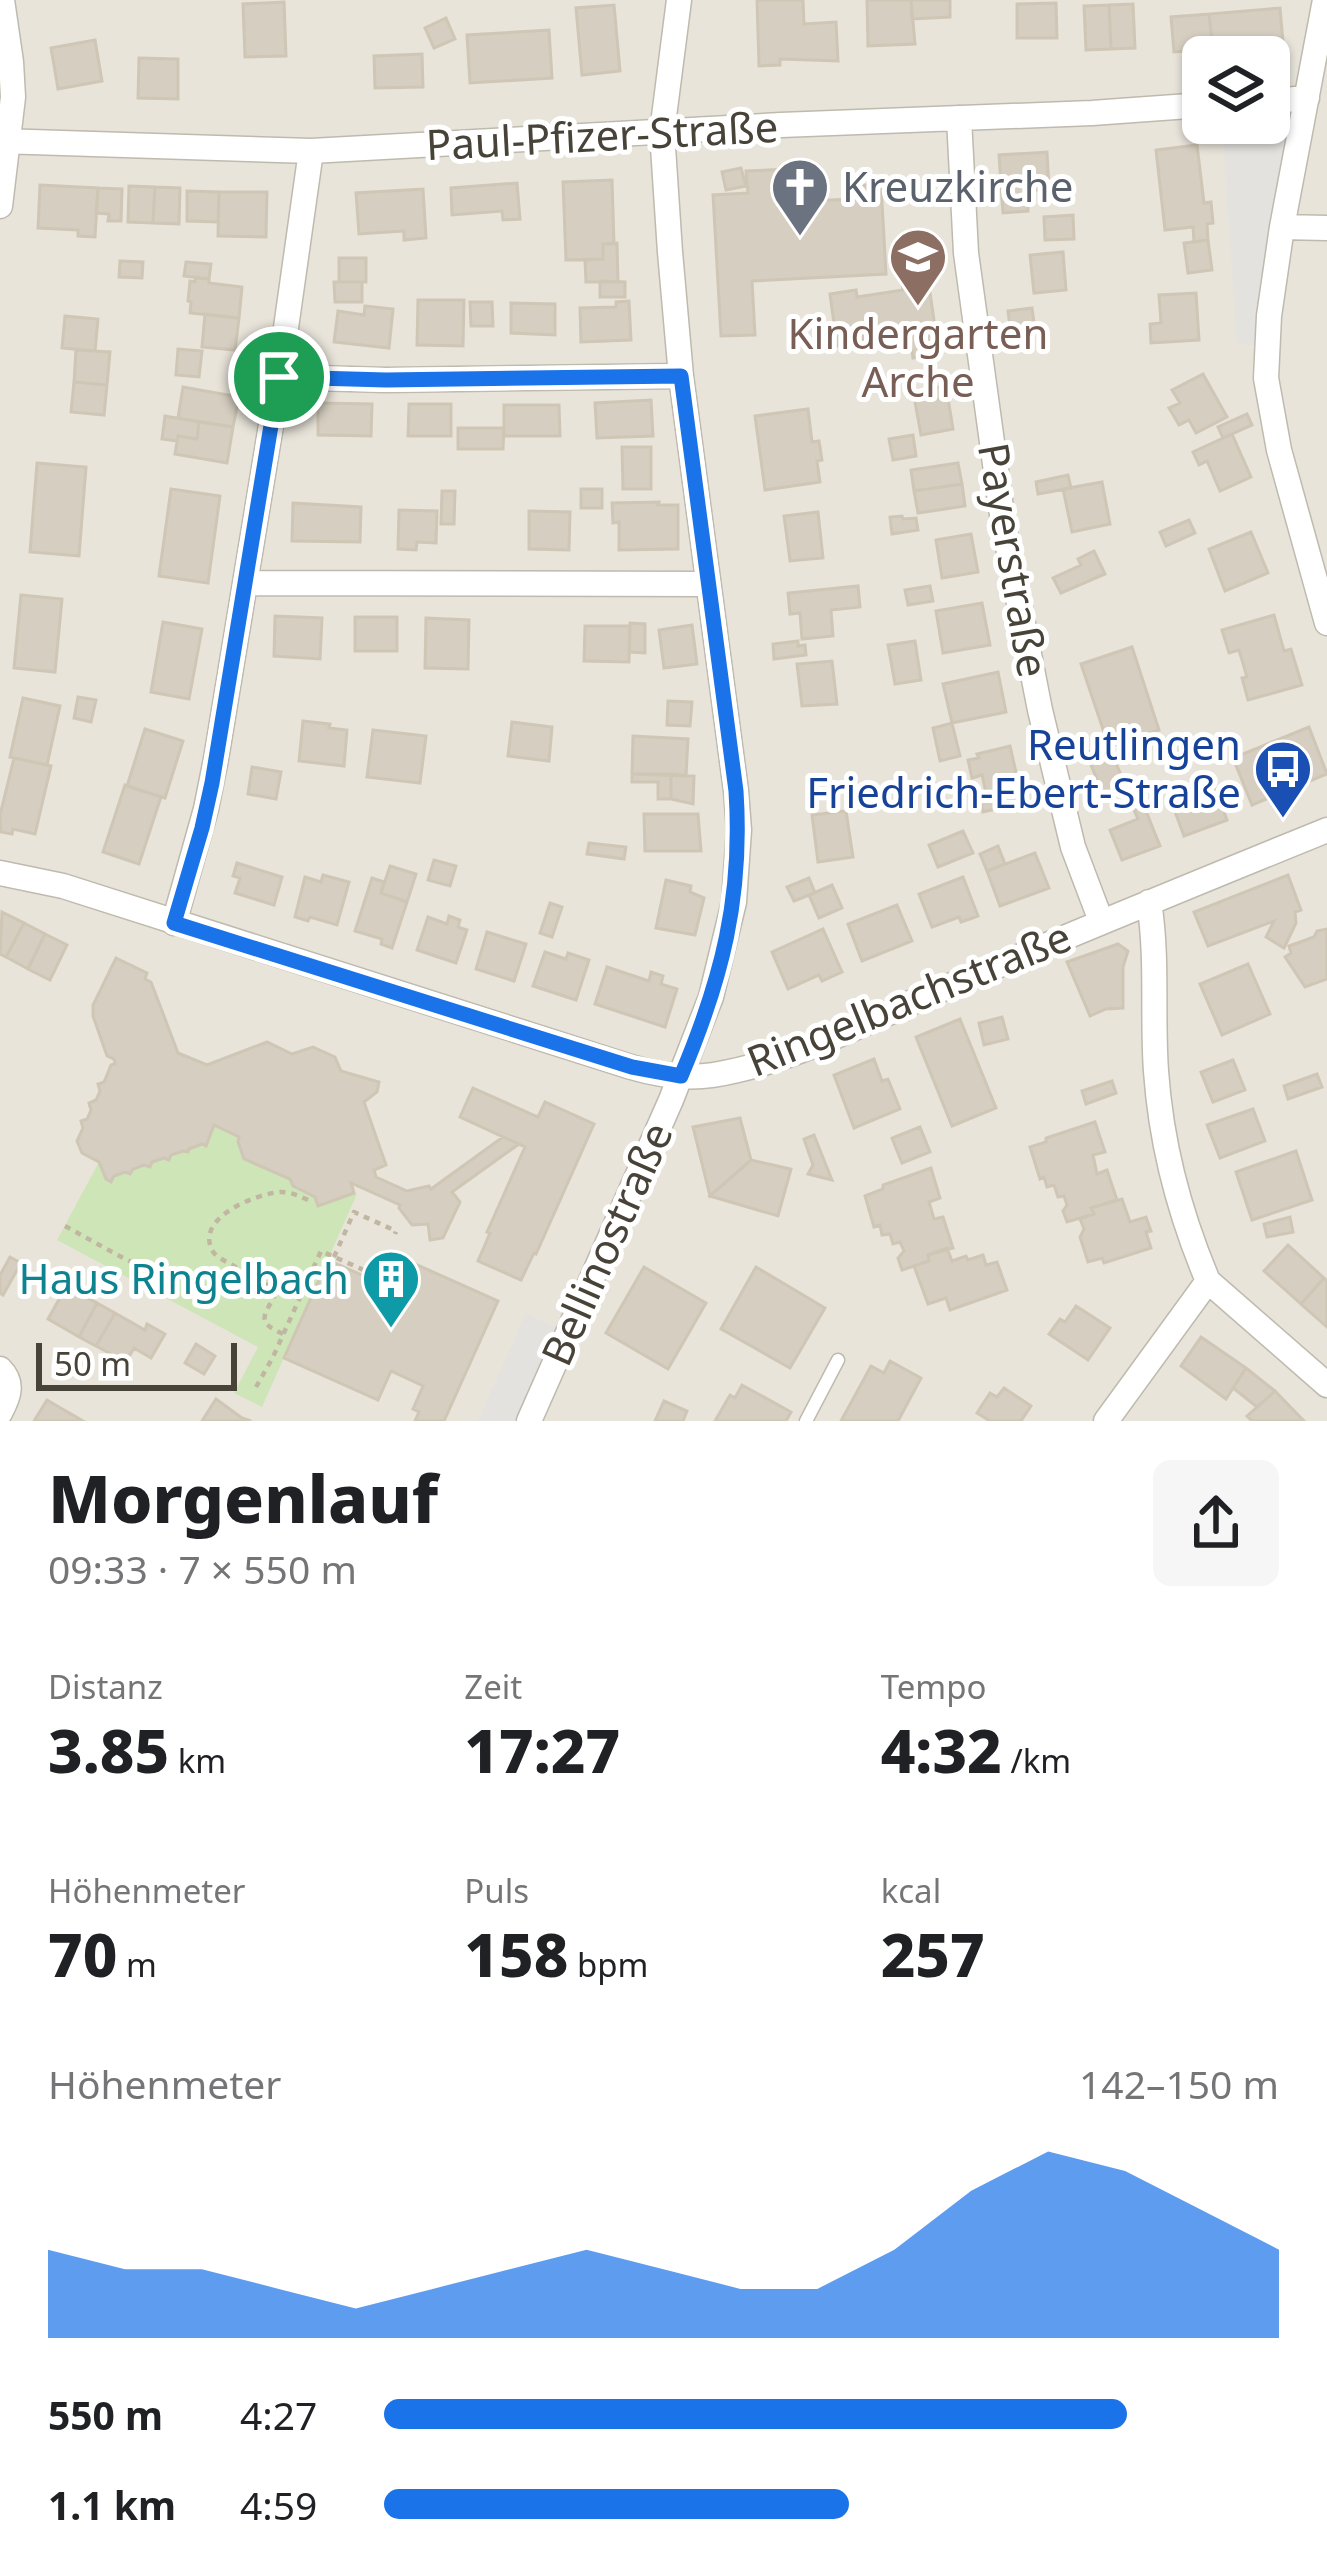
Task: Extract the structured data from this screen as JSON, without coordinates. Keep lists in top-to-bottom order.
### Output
{
  "streets": {
    "street": [
      "Paul-Pfizer-Straße",
      "Payerstraße",
      "Ringelbachstraße",
      "Bellinostraße"
    ]
  },
  "crossings": [
    ["Paul-Pfizer-Straße", "Payerstraße"],
    ["Paul-Pfizer-Straße", "Bellinostraße"],
    ["Payerstraße", "Ringelbachstraße"],
    ["Ringelbachstraße", "Bellinostraße"]
  ],
  "places": {
    "church": ["Kreuzkirche"],
    "school or university": ["Kindergarten Arche"],
    "bus stop": ["Reutlingen Friedrich-Ebert-Straße"],
    "building": ["Haus Ringelbach"]
  },
  "scale_bar": "50 m",
  "page": {
    "scale": "50 m",
    "heading": ["Morgenlauf", "09:33 · 7 × 550 m"],
    "stats": [
      ["Distanz", "3.85 km"],
      ["Zeit", "17:27"],
      ["Tempo", "4:32 /km"],
      ["Höhenmeter", "70 m"],
      ["Puls", "158 bpm"],
      ["kcal", "257"]
    ],
    "chart": ["Höhenmeter", "142–150 m"],
    "list": [
      {
        "name": "550 m",
        "note": "4:27"
      },
      {
        "name": "1.1 km",
        "note": "4:59"
      }
    ]
  }
}
